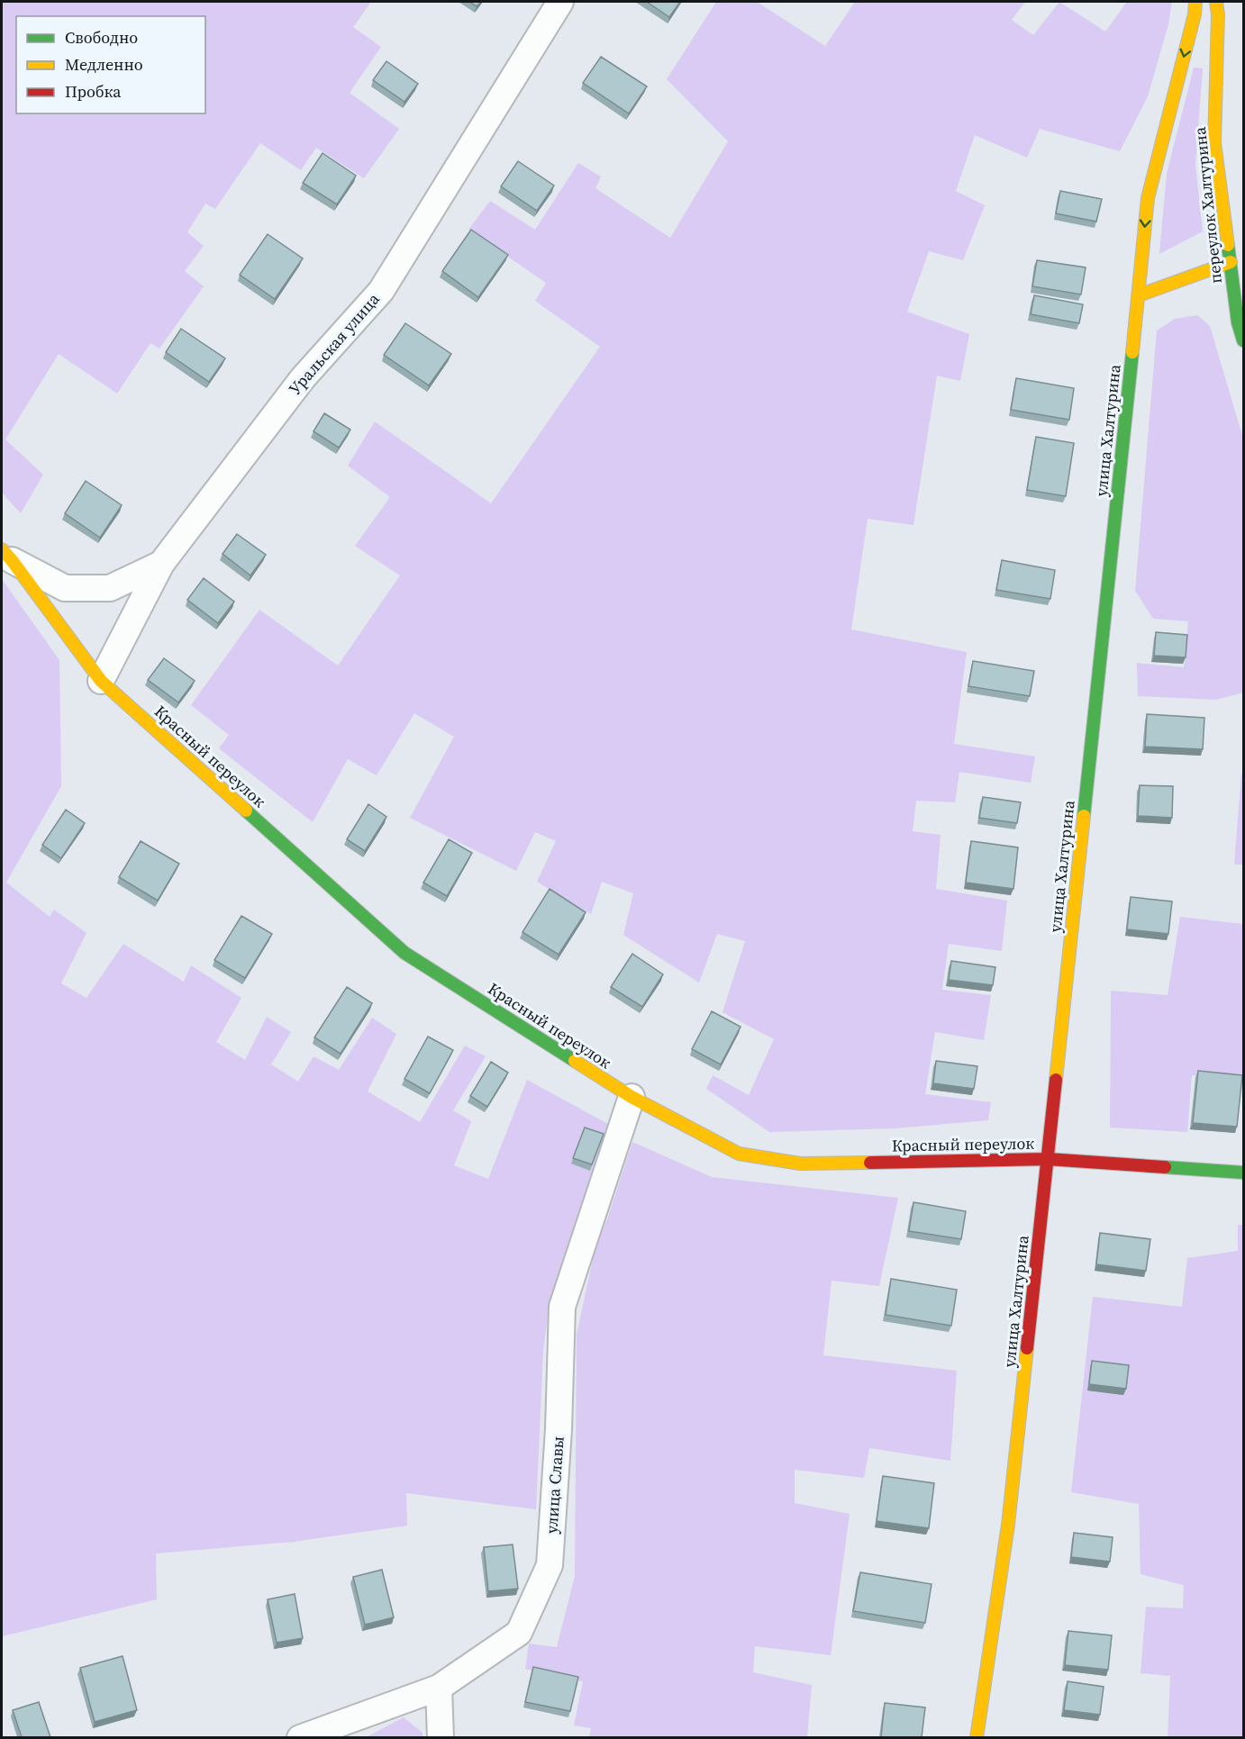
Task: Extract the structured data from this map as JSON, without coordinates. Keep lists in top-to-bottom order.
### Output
{
  "streets": {
    "street": [
      "переулок Халтурина",
      "Уральская улица",
      "улица Халтурина",
      "Красный переулок",
      "улица Славы"
    ]
  },
  "crossings": [
    ["Уральская улица", "Красный переулок"],
    ["улица Халтурина", "Красный переулок"],
    ["Красный переулок", "улица Славы"]
  ],
  "legend": ["Свободно", "Медленно", "Пробка"]
}
